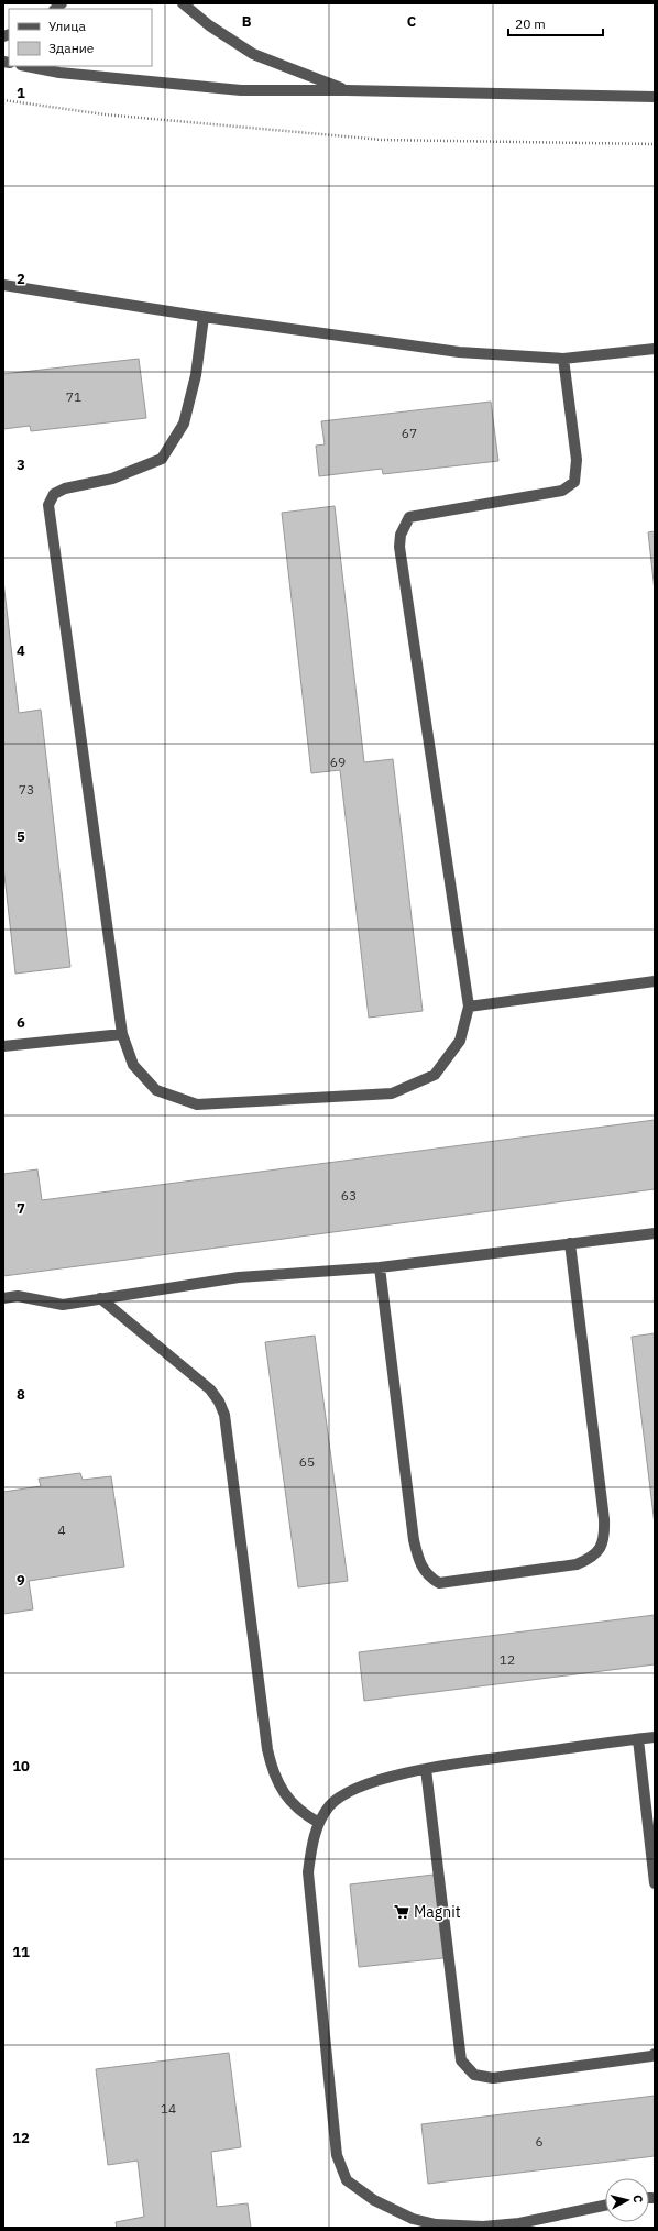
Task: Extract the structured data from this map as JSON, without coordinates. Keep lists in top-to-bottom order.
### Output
{
  "places": {
    "supermarket": ["Magnit"]
  },
  "house_numbers": [
    "71",
    "67",
    "69",
    "73",
    "63",
    "65",
    "4",
    "12",
    "14",
    "6"
  ],
  "legend": ["Улица", "Здание"],
  "scale_bar": "20 m",
  "north": "right",
  "grid": {
    "columns": ["B", "C"],
    "rows": [
      "1",
      "2",
      "3",
      "4",
      "5",
      "6",
      "7",
      "8",
      "9",
      "10",
      "11",
      "12"
    ]
  }
}
